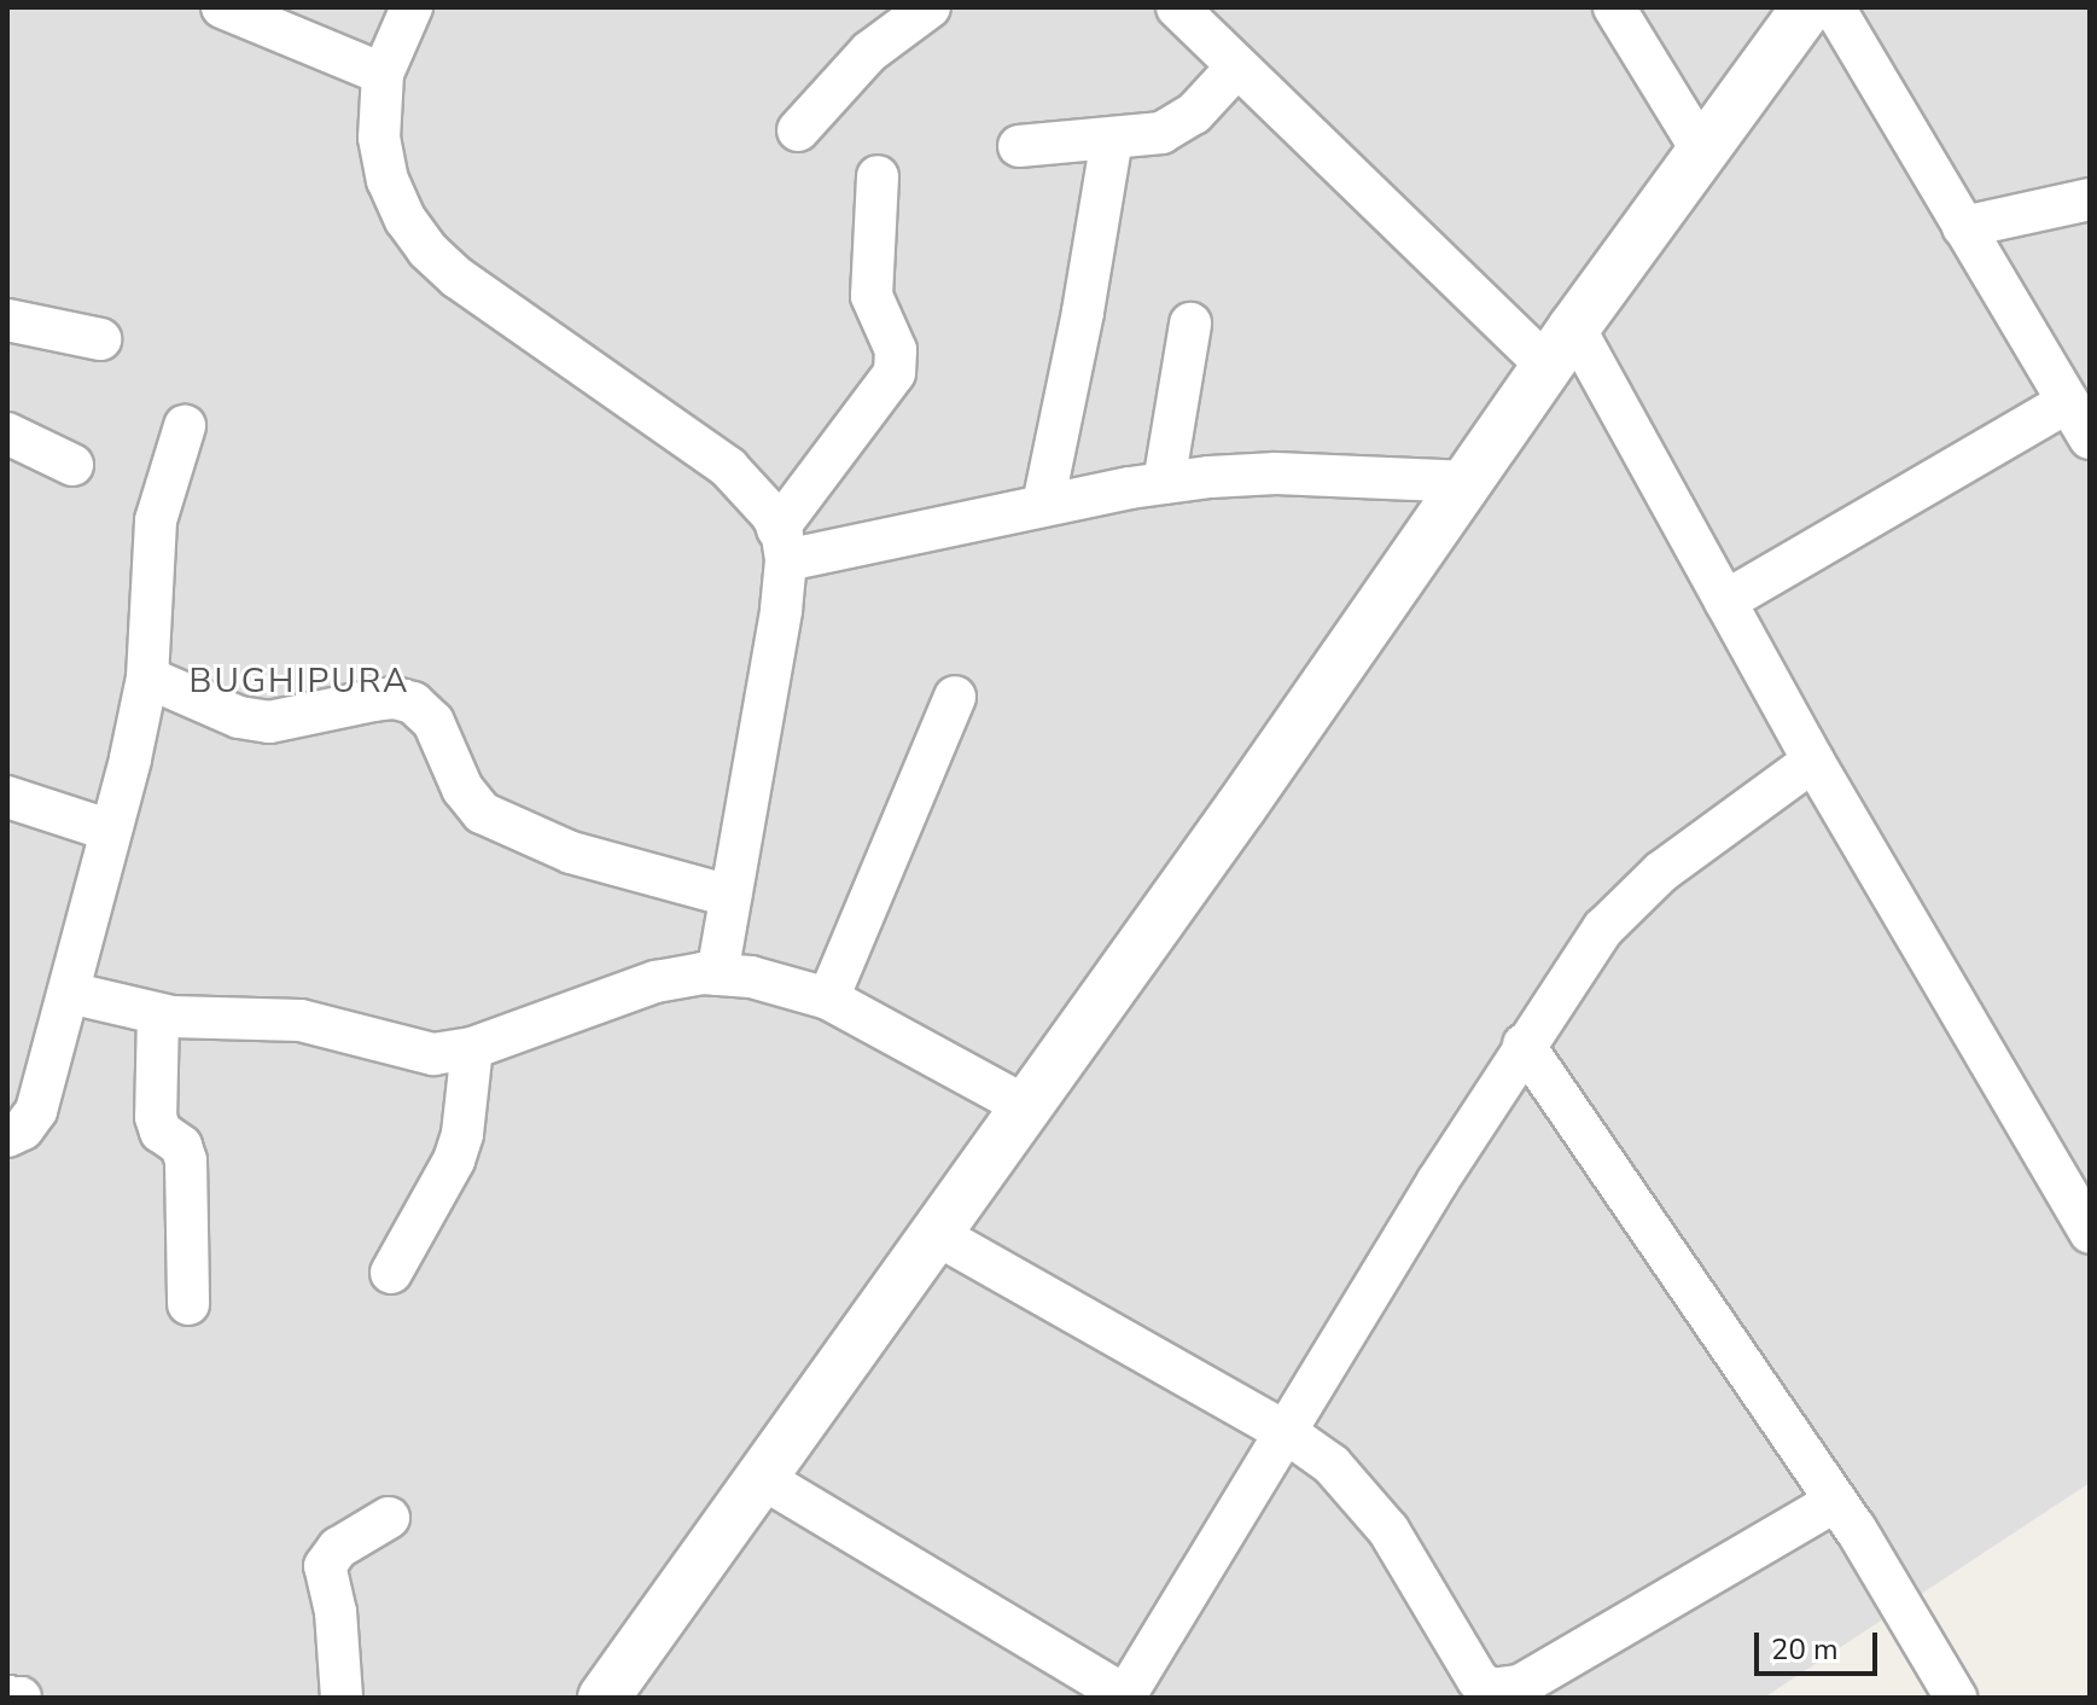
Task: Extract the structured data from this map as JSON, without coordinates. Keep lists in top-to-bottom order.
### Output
{
  "districts": ["BUGHIPURA"],
  "scale_bar": "20 m"
}
